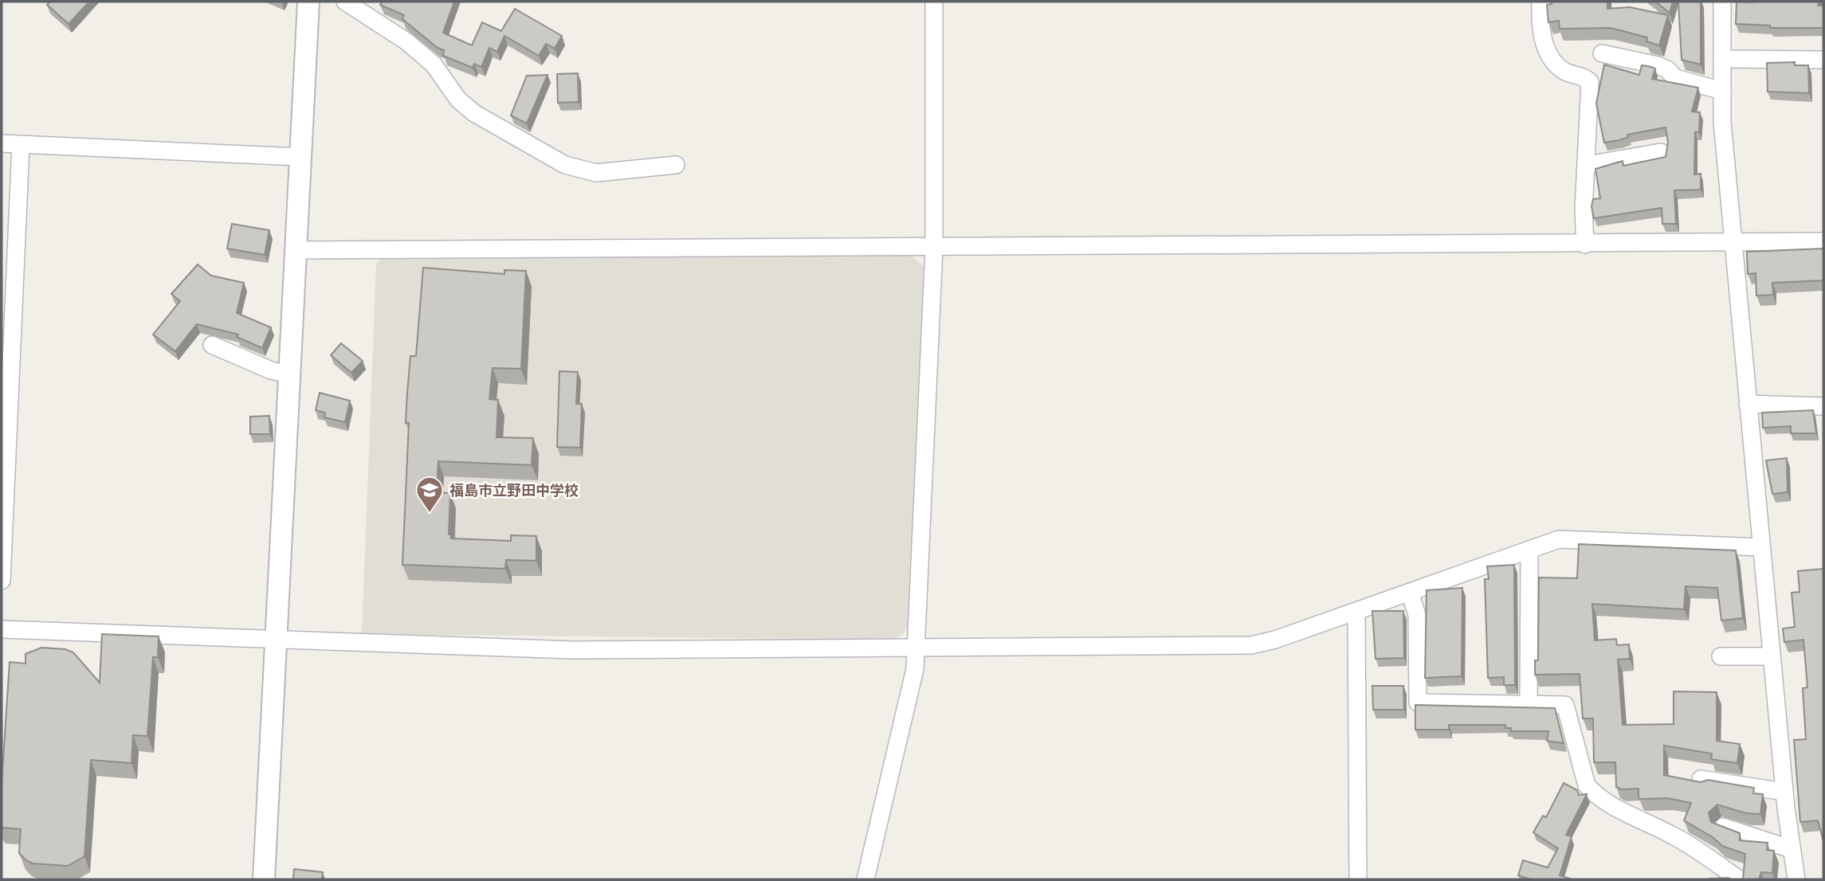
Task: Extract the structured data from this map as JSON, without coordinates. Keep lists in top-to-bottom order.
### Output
{
  "places": {
    "school or university": ["福島市立野田中学校"]
  }
}
